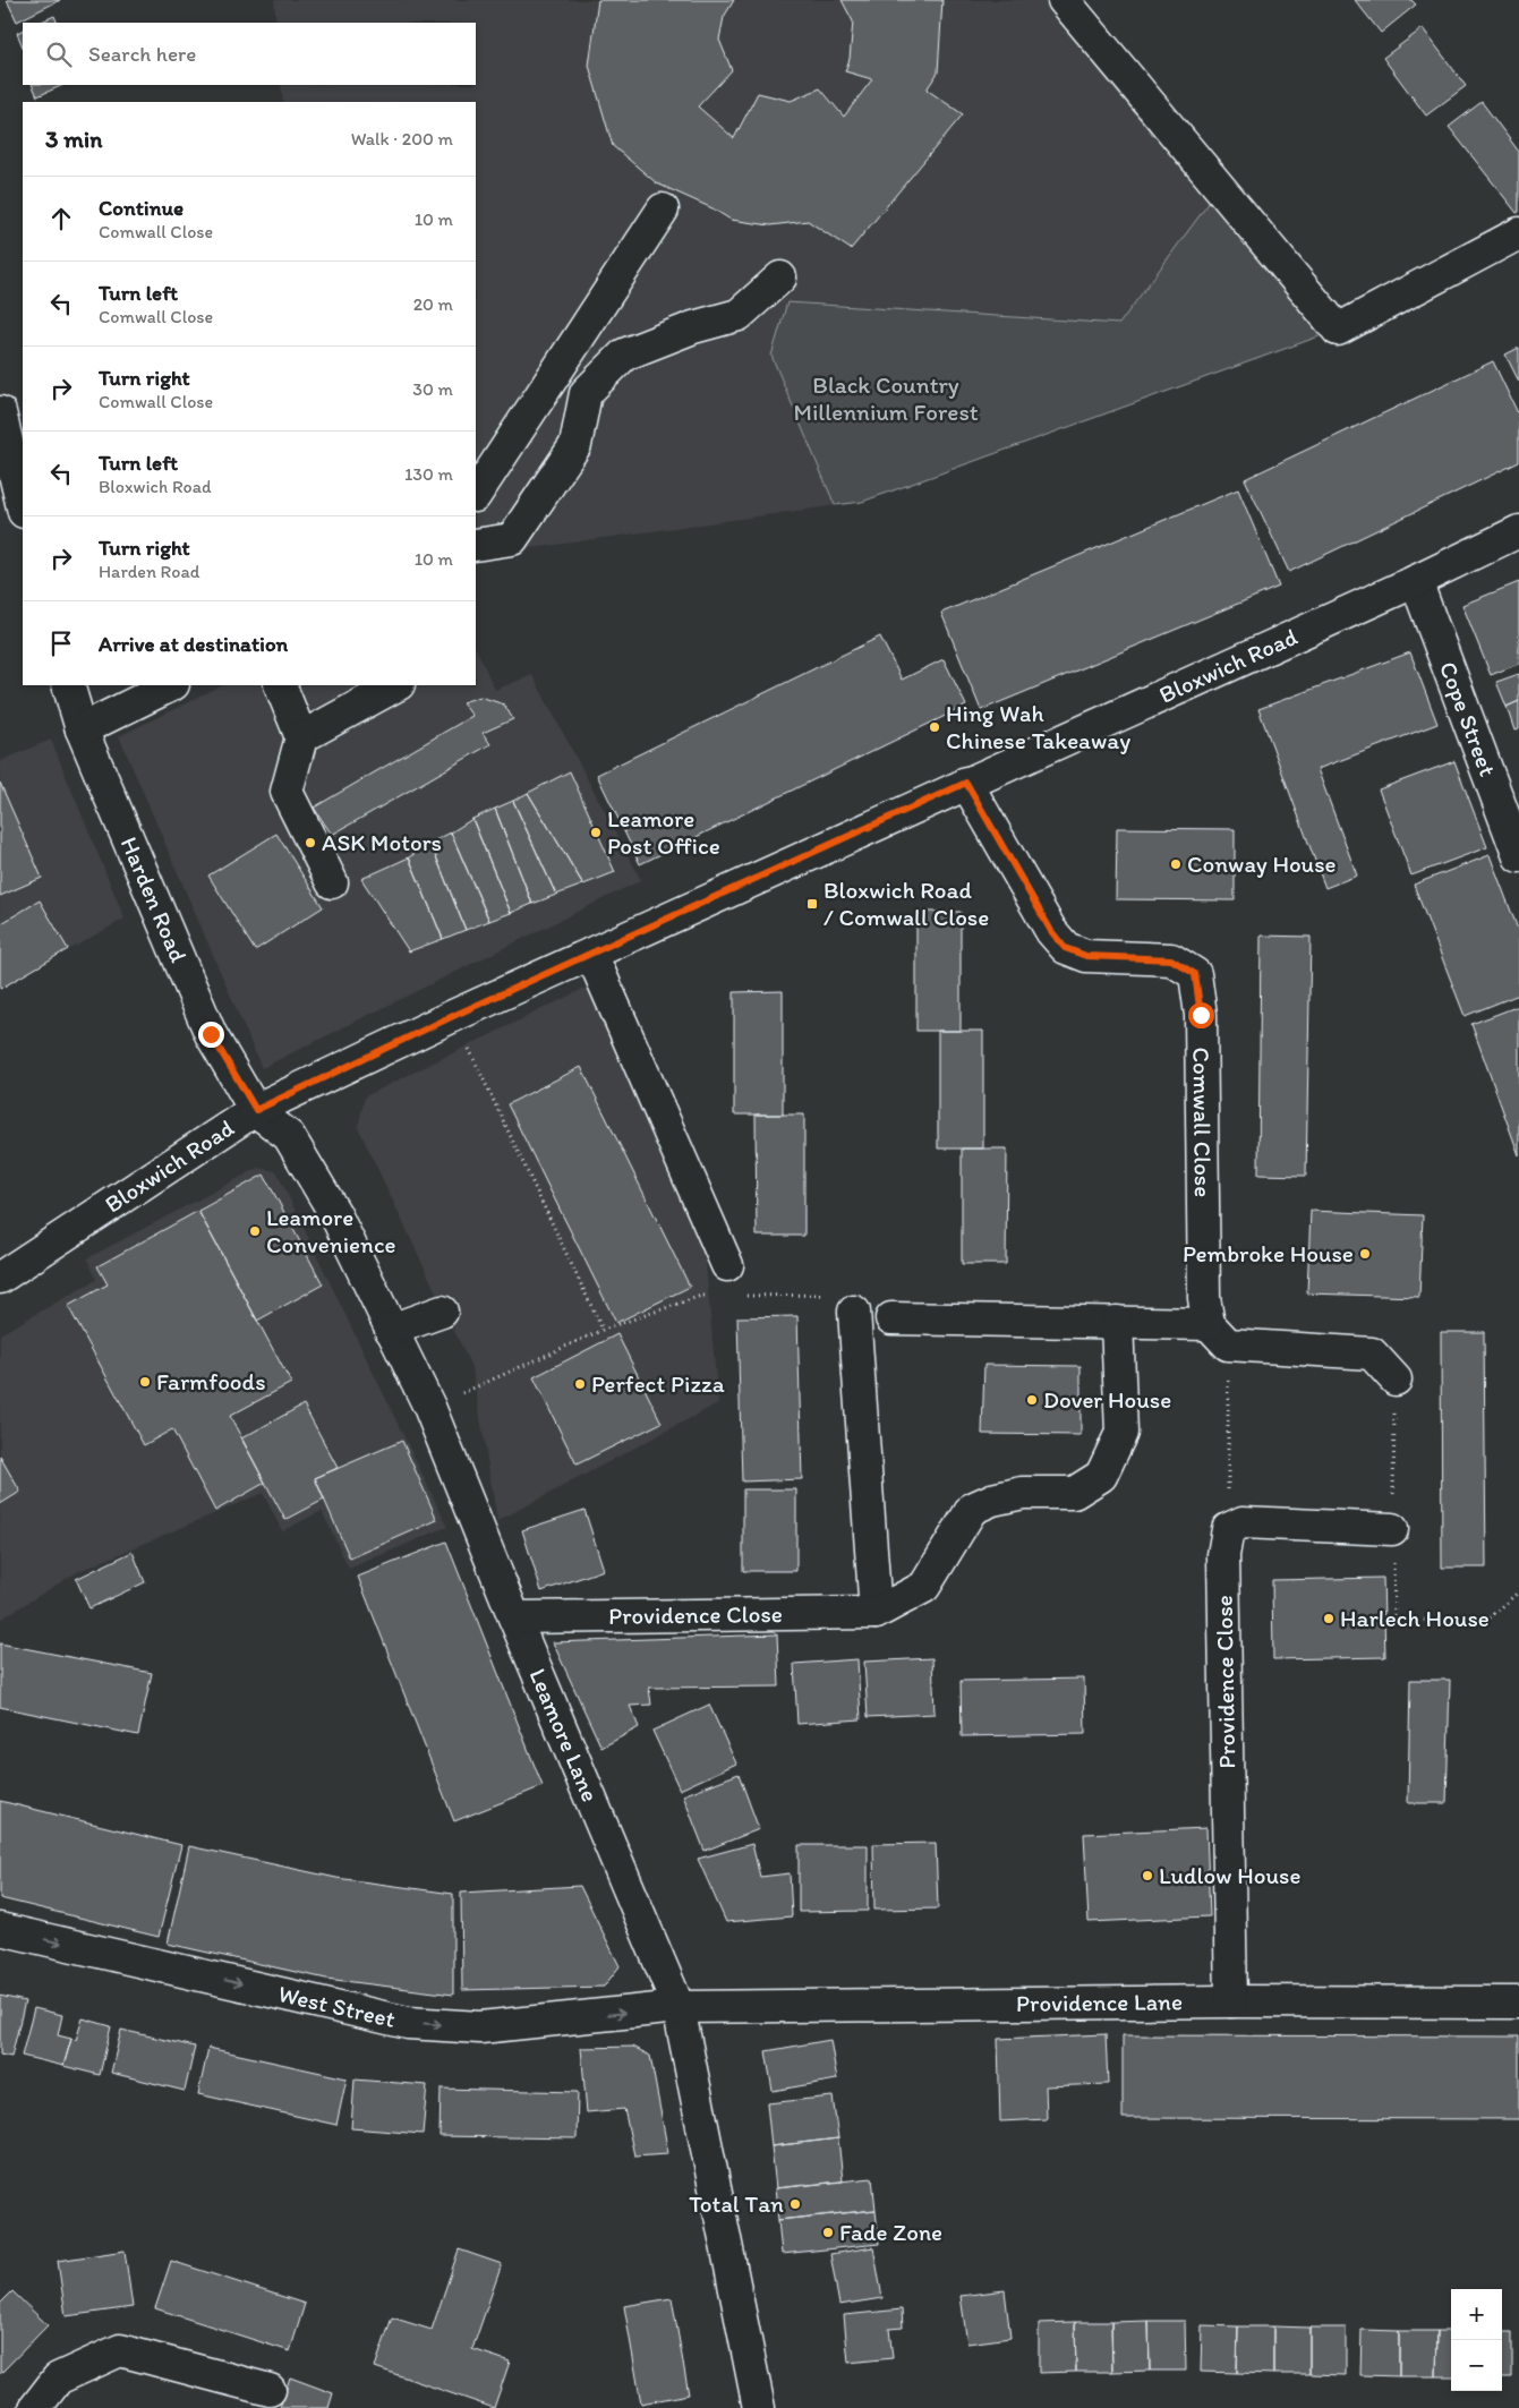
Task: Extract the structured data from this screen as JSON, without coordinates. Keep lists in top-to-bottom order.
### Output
{
  "streets": {
    "street": [
      "Bloxwich Road",
      "Cope Street",
      "Harden Road",
      "Comwall Close",
      "Providence Close",
      "Leamore Lane",
      "Providence Lane",
      "West Street"
    ]
  },
  "crossings": [
    ["Bloxwich Road", "Cope Street"],
    ["Bloxwich Road", "Harden Road"],
    ["Bloxwich Road", "Comwall Close"],
    ["Bloxwich Road", "Leamore Lane"],
    ["Harden Road", "Leamore Lane"],
    ["Providence Close", "Leamore Lane"],
    ["Providence Close", "Providence Lane"],
    ["Leamore Lane", "Providence Lane"],
    ["Leamore Lane", "West Street"],
    ["Providence Lane", "West Street"]
  ],
  "one_way": ["West Street"],
  "parks": ["Black Country Millennium Forest"],
  "places": {
    "other": [
      "Hing Wah Chinese Takeaway",
      "Leamore Post Office",
      "ASK Motors",
      "Conway House",
      "Leamore Convenience",
      "Pembroke House",
      "Farmfoods",
      "Perfect Pizza",
      "Dover House",
      "Harlech House",
      "Ludlow House",
      "Total Tan",
      "Fade Zone"
    ],
    "transit": ["Bloxwich Road / Comwall Close"]
  },
  "page": {
    "search": "Search here",
    "heading": ["3 min", "Walk · 200 m"],
    "list": [
      ["Continue", "Comwall Close", "10 m"],
      ["Turn left", "Comwall Close", "20 m"],
      ["Turn right", "Comwall Close", "30 m"],
      ["Turn left", "Bloxwich Road", "130 m"],
      ["Turn right", "Harden Road", "10 m"],
      "Arrive at destination"
    ],
    "map_buttons": ["+", "−"]
  }
}
